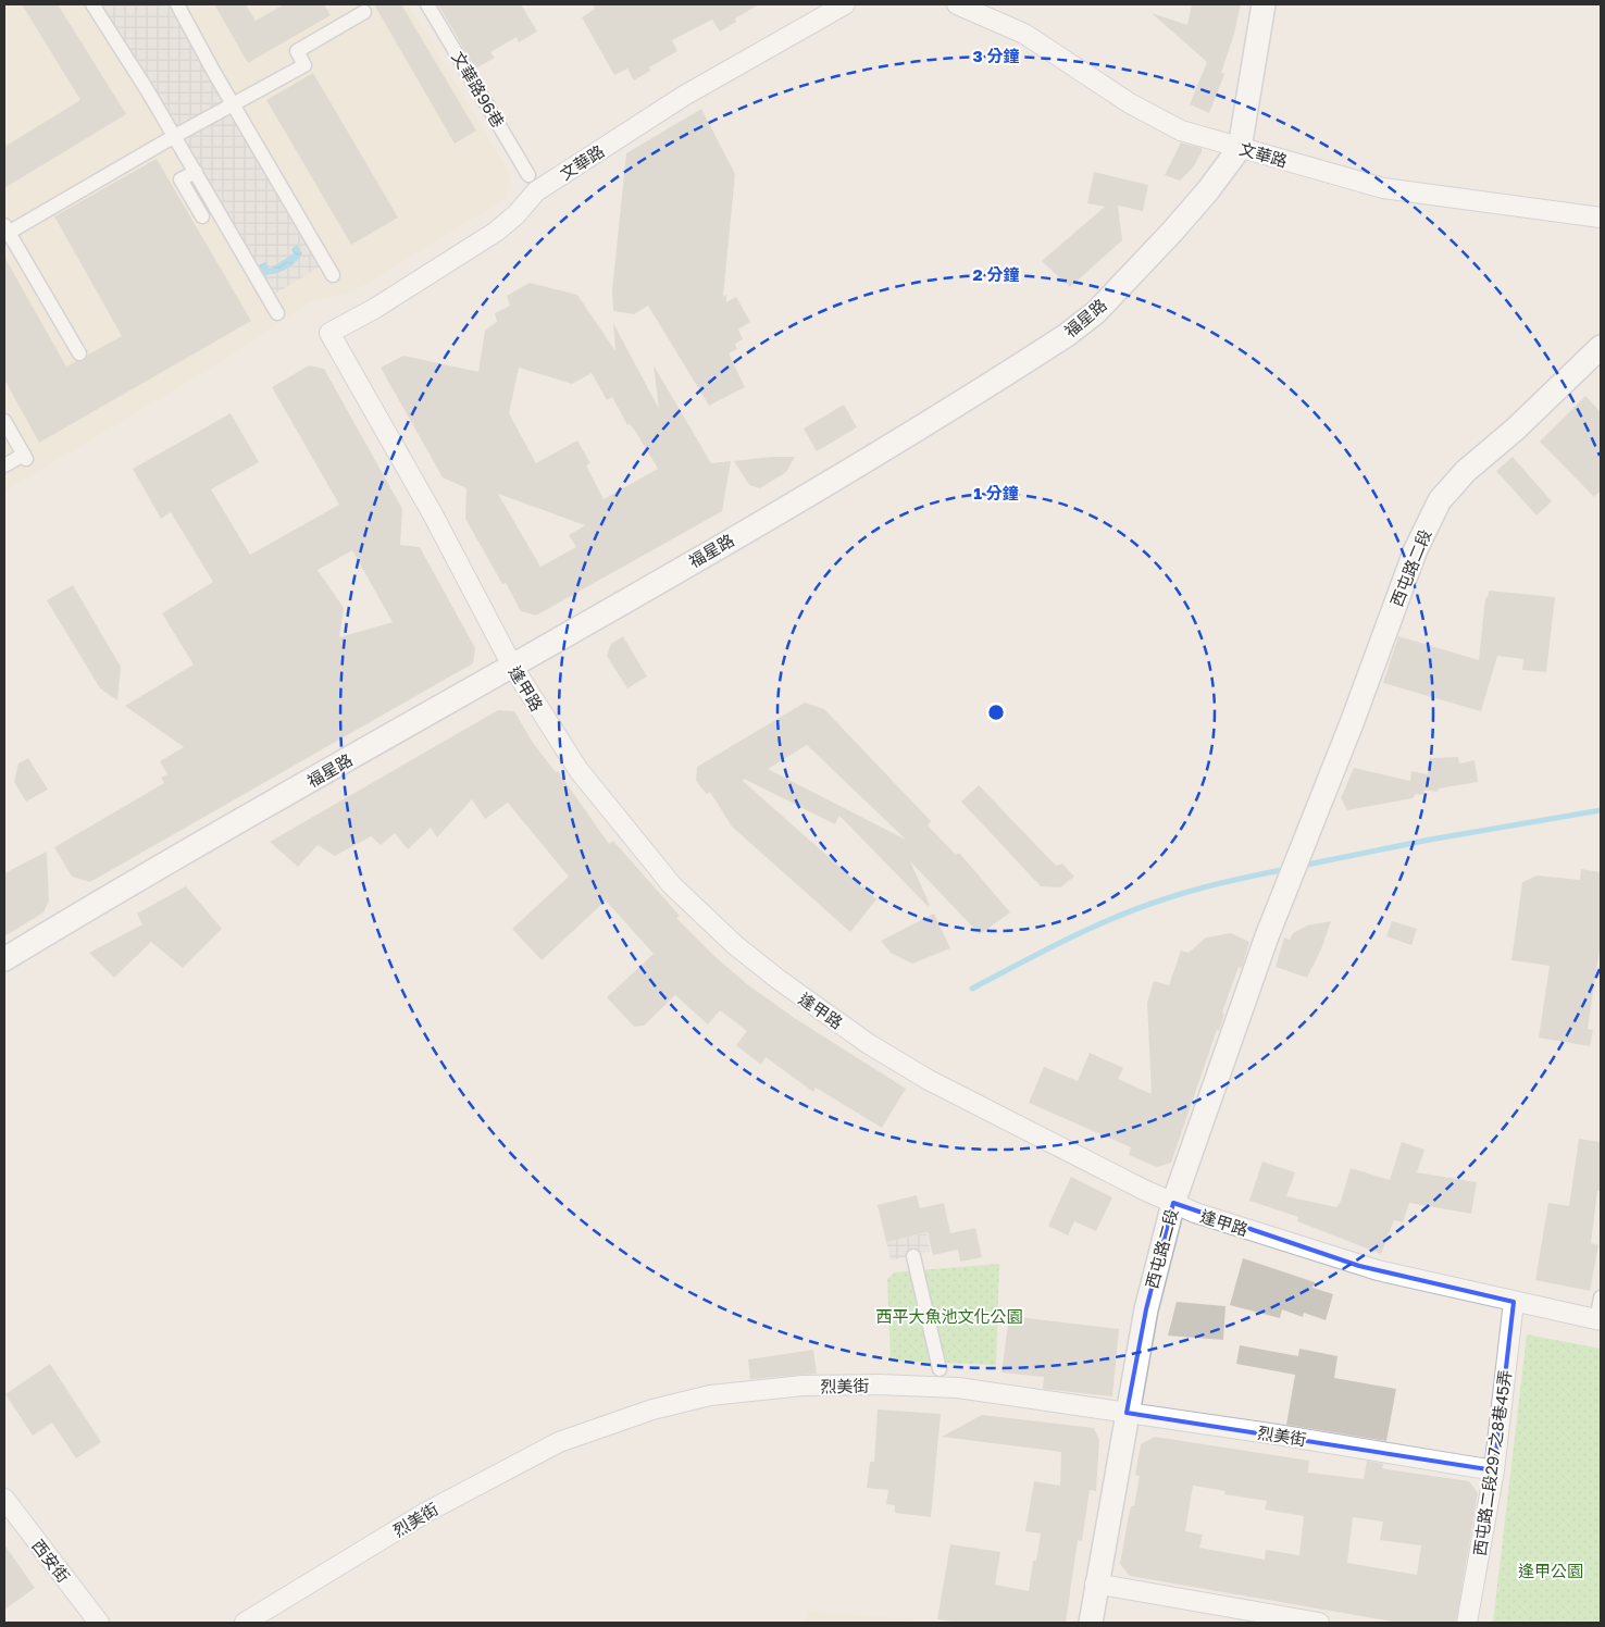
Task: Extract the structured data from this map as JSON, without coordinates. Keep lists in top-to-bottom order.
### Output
{
  "streets": {
    "street": [
      "文華路96巷",
      "文華路",
      "福星路",
      "西屯路二段",
      "逢甲路",
      "烈美街",
      "西屯路二段297之8巷45弄",
      "西安街"
    ]
  },
  "crossings": [
    ["文華路", "福星路"],
    ["文華路", "逢甲路"],
    ["福星路", "逢甲路"],
    ["西屯路二段", "逢甲路"],
    ["西屯路二段", "烈美街"],
    ["逢甲路", "西屯路二段297之8巷45弄"],
    ["烈美街", "西屯路二段297之8巷45弄"]
  ],
  "parks": ["西平大魚池文化公園", "逢甲公園"],
  "rings": ["3 分鐘", "2 分鐘", "1 分鐘"]
}
